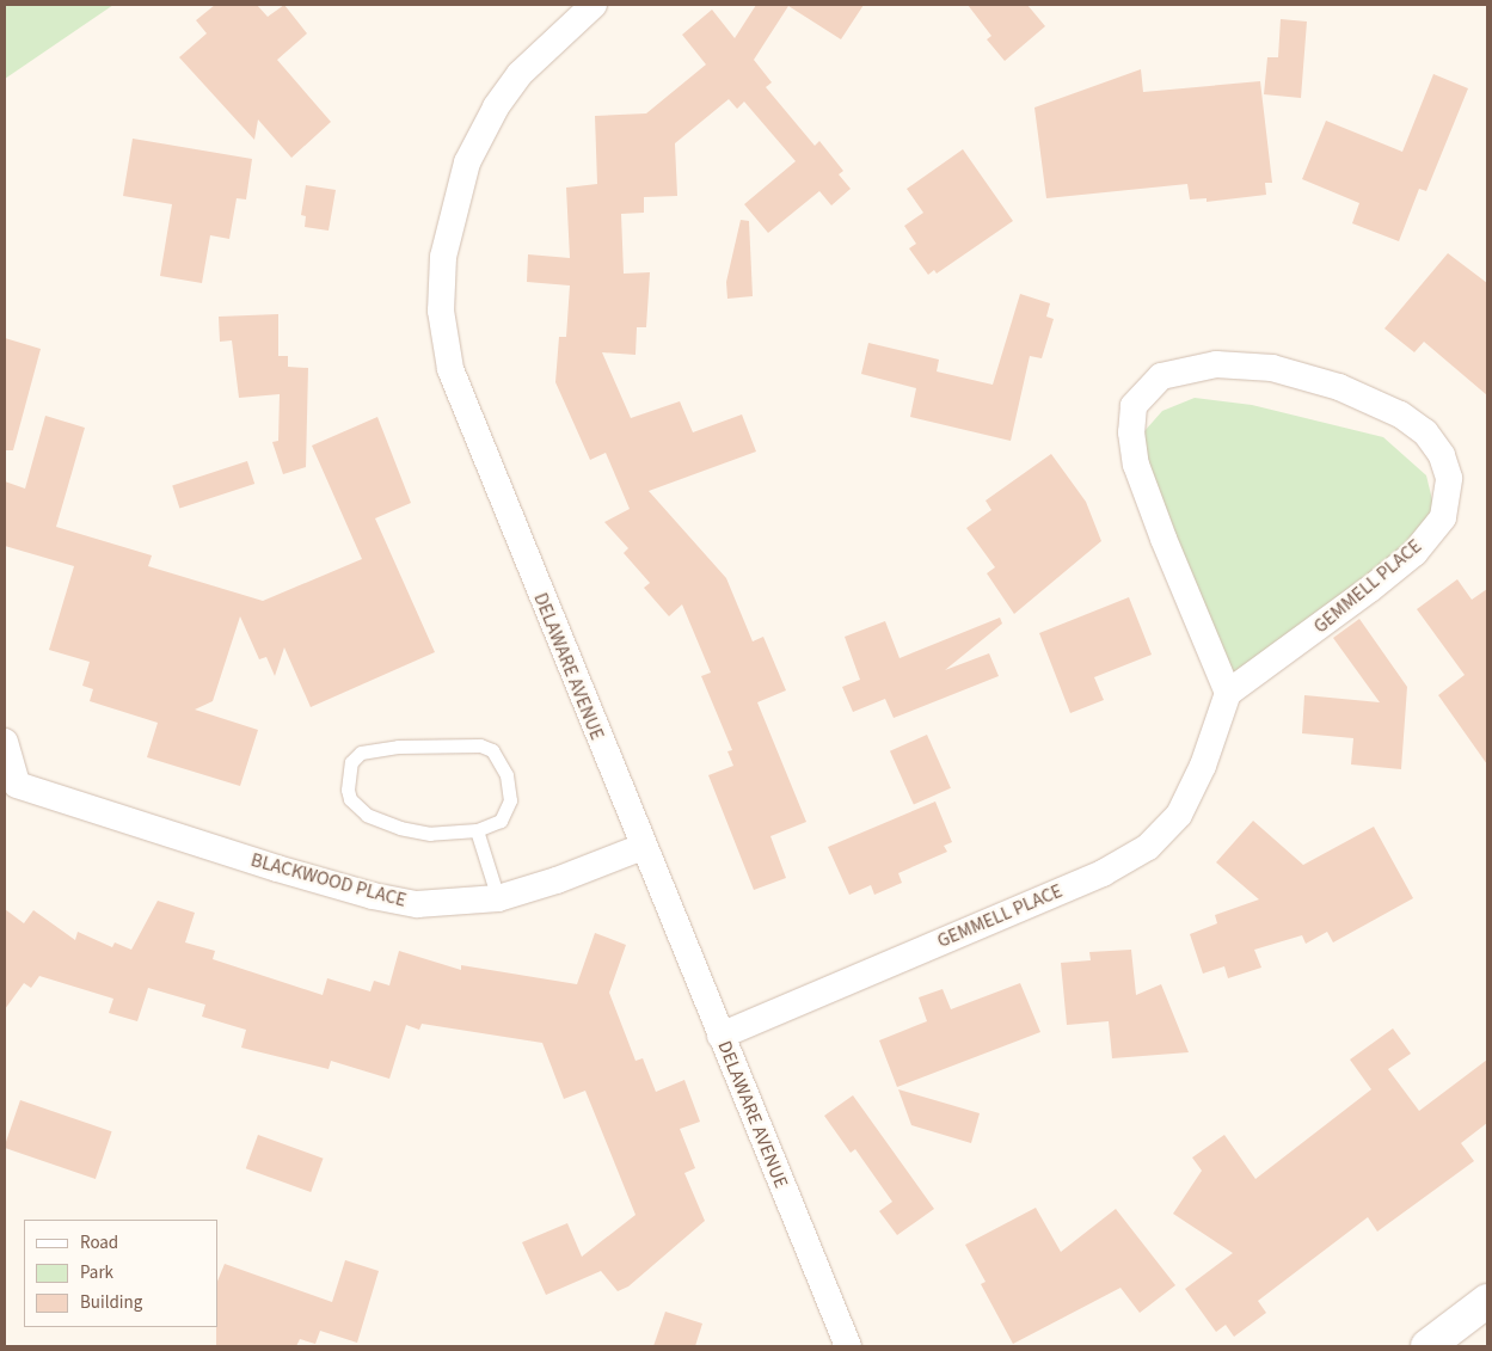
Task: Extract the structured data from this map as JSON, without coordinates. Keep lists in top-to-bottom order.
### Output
{
  "streets": {
    "street": ["GEMMELL PLACE", "DELAWARE AVENUE", "BLACKWOOD PLACE"]
  },
  "crossings": [
    ["GEMMELL PLACE", "DELAWARE AVENUE"],
    ["DELAWARE AVENUE", "BLACKWOOD PLACE"]
  ],
  "legend": ["Road", "Park", "Building"]
}
